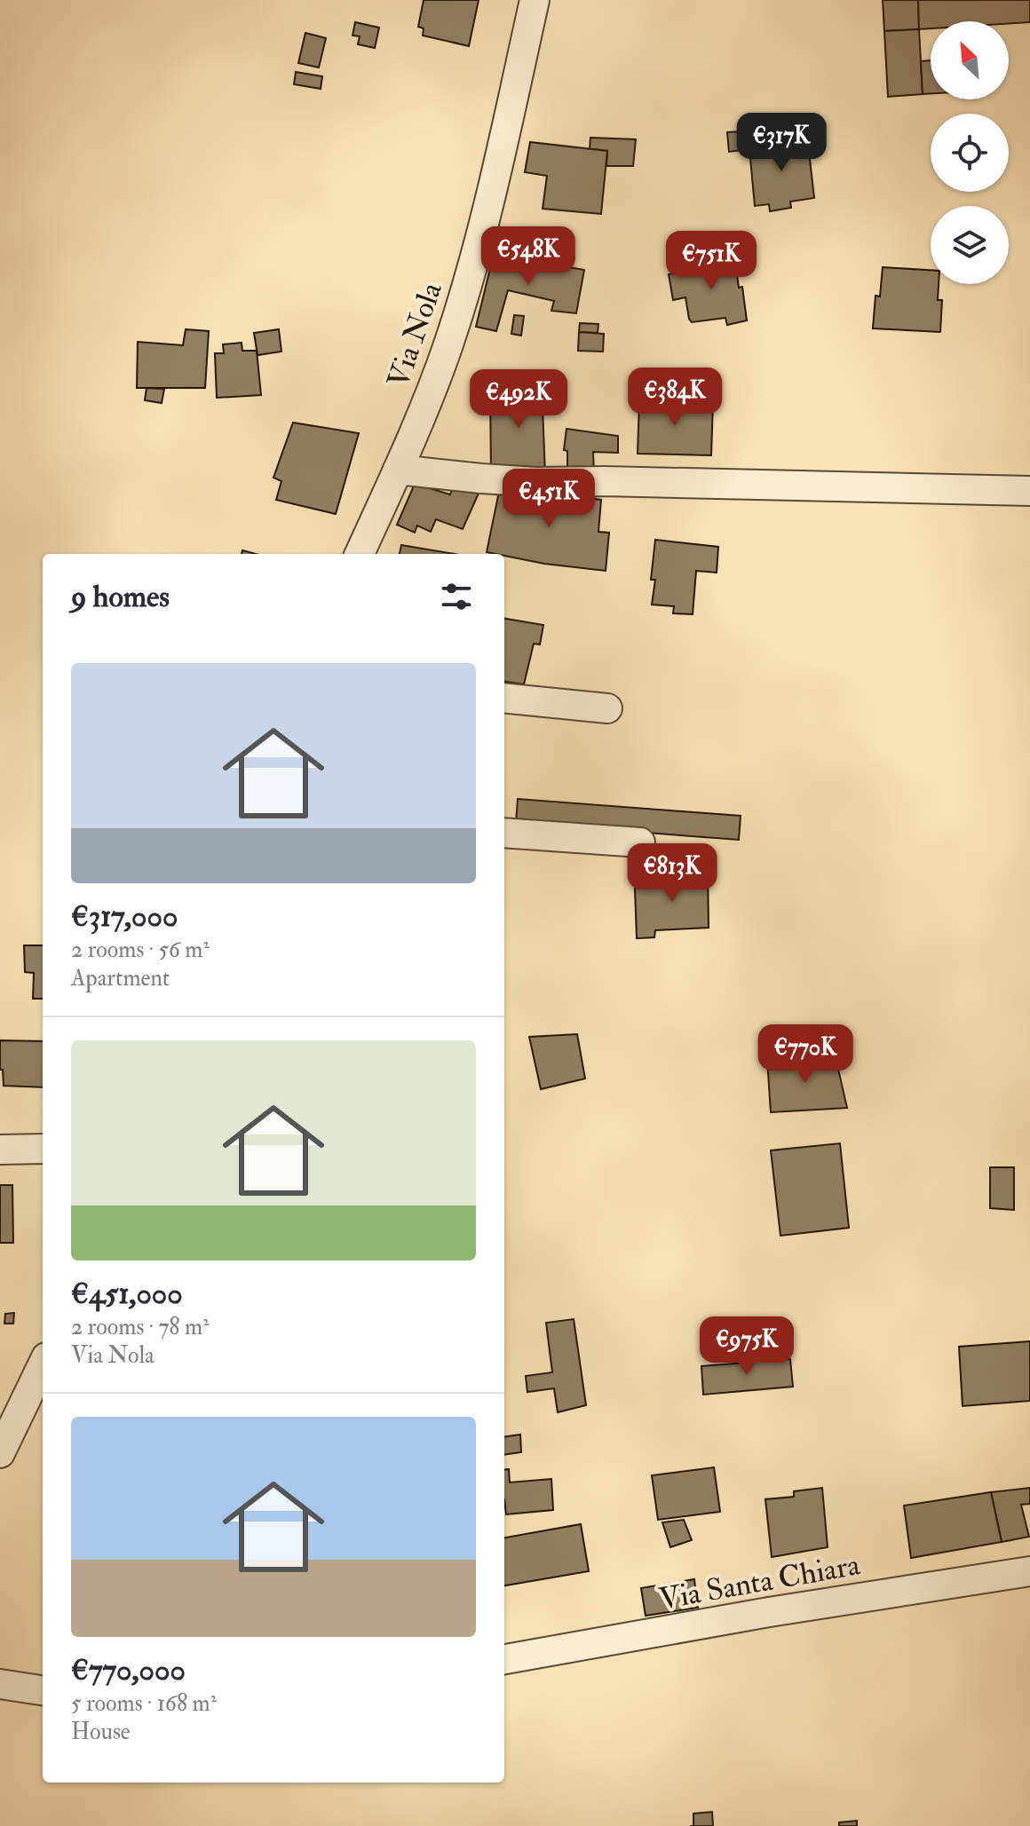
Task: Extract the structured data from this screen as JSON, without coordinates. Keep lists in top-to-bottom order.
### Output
{
  "streets": {
    "street": ["Via Nola", "Via Santa Chiara"]
  },
  "north": "top left",
  "page": {
    "price": [
      "€317K",
      "€548K",
      "€751K",
      "€384K",
      "€492K",
      "€451K",
      "€813K",
      "€770K",
      "€975K"
    ],
    "heading": "9 homes",
    "list": [
      {
        "name": "€317,000",
        "note": "2 rooms · 56 m² · Apartment"
      },
      {
        "name": "€451,000",
        "note": "2 rooms · 78 m² · Via Nola"
      },
      {
        "name": "€770,000",
        "note": "5 rooms · 168 m² · House"
      }
    ]
  }
}
